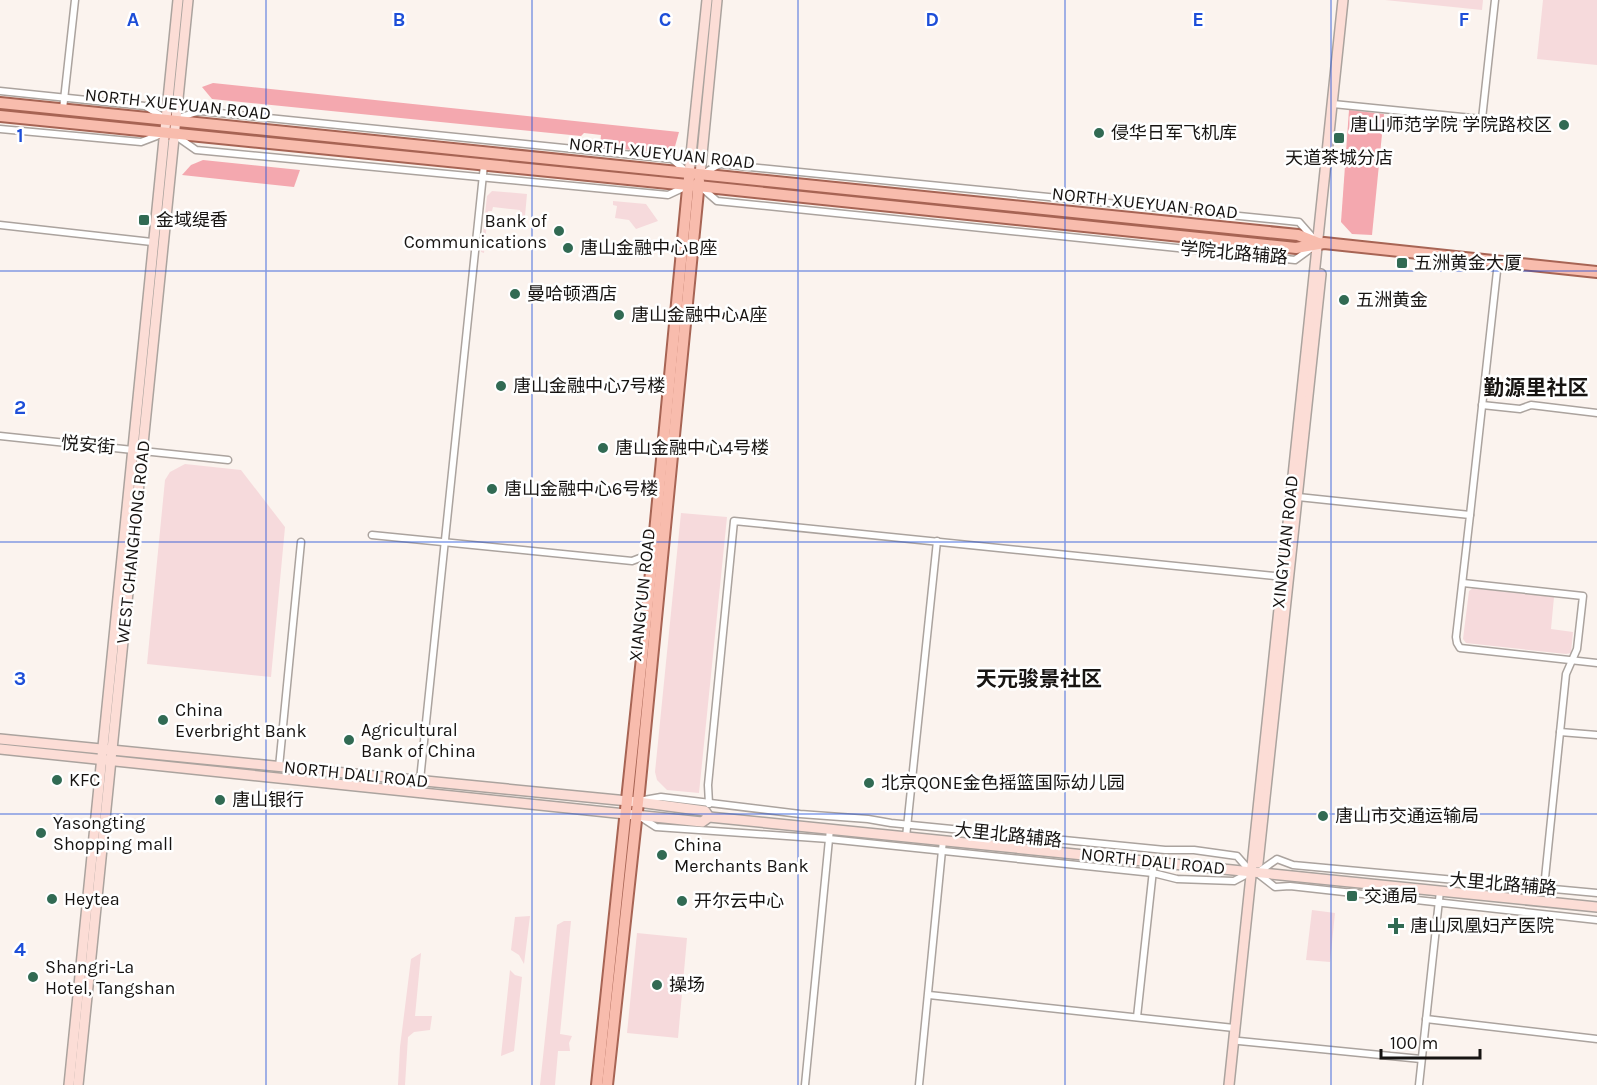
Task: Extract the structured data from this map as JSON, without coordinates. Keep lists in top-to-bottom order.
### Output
{
  "streets": {
    "main road": [
      "NORTH XUEYUAN ROAD",
      "WEST CHANGHONG ROAD",
      "XINGYUAN ROAD",
      "XIANGYUN ROAD",
      "NORTH DALI ROAD"
    ],
    "street": ["学院北路辅路", "悦安街", "大里北路辅路"]
  },
  "crossings": [
    ["NORTH XUEYUAN ROAD", "学院北路辅路"],
    ["NORTH XUEYUAN ROAD", "WEST CHANGHONG ROAD"],
    ["NORTH XUEYUAN ROAD", "XINGYUAN ROAD"],
    ["NORTH XUEYUAN ROAD", "XIANGYUN ROAD"],
    ["学院北路辅路", "WEST CHANGHONG ROAD"],
    ["学院北路辅路", "XINGYUAN ROAD"],
    ["学院北路辅路", "XIANGYUN ROAD"],
    ["悦安街", "WEST CHANGHONG ROAD"],
    ["WEST CHANGHONG ROAD", "NORTH DALI ROAD"],
    ["XINGYUAN ROAD", "NORTH DALI ROAD"],
    ["XINGYUAN ROAD", "大里北路辅路"],
    ["XIANGYUN ROAD", "NORTH DALI ROAD"],
    ["XIANGYUN ROAD", "大里北路辅路"],
    ["NORTH DALI ROAD", "大里北路辅路"]
  ],
  "districts": ["勤源里社区", "天元骏景社区"],
  "places": {
    "other": [
      "唐山师范学院 学院路校区",
      "侵华日军飞机库",
      "Bank of Communications",
      "唐山金融中心B座",
      "曼哈顿酒店",
      "五洲黄金",
      "唐山金融中心A座",
      "唐山金融中心7号楼",
      "唐山金融中心4号楼",
      "唐山金融中心6号楼",
      "China Everbright Bank",
      "Agricultural Bank of China",
      "KFC",
      "北京QONE金色摇篮国际幼儿园",
      "唐山银行",
      "唐山市交通运输局",
      "Yasongting Shopping mall",
      "China Merchants Bank",
      "Heytea",
      "开尔云中心",
      "Shangri-La Hotel, Tangshan",
      "操场"
    ],
    "transit": [
      "天道茶城分店",
      "金域缇香",
      "五洲黄金大厦",
      "交通局"
    ],
    "health": ["唐山凤凰妇产医院"]
  },
  "scale_bar": "100 m",
  "grid": {
    "columns": [
      "A",
      "B",
      "C",
      "D",
      "E",
      "F"
    ],
    "rows": [
      "1",
      "2",
      "3",
      "4"
    ]
  }
}
